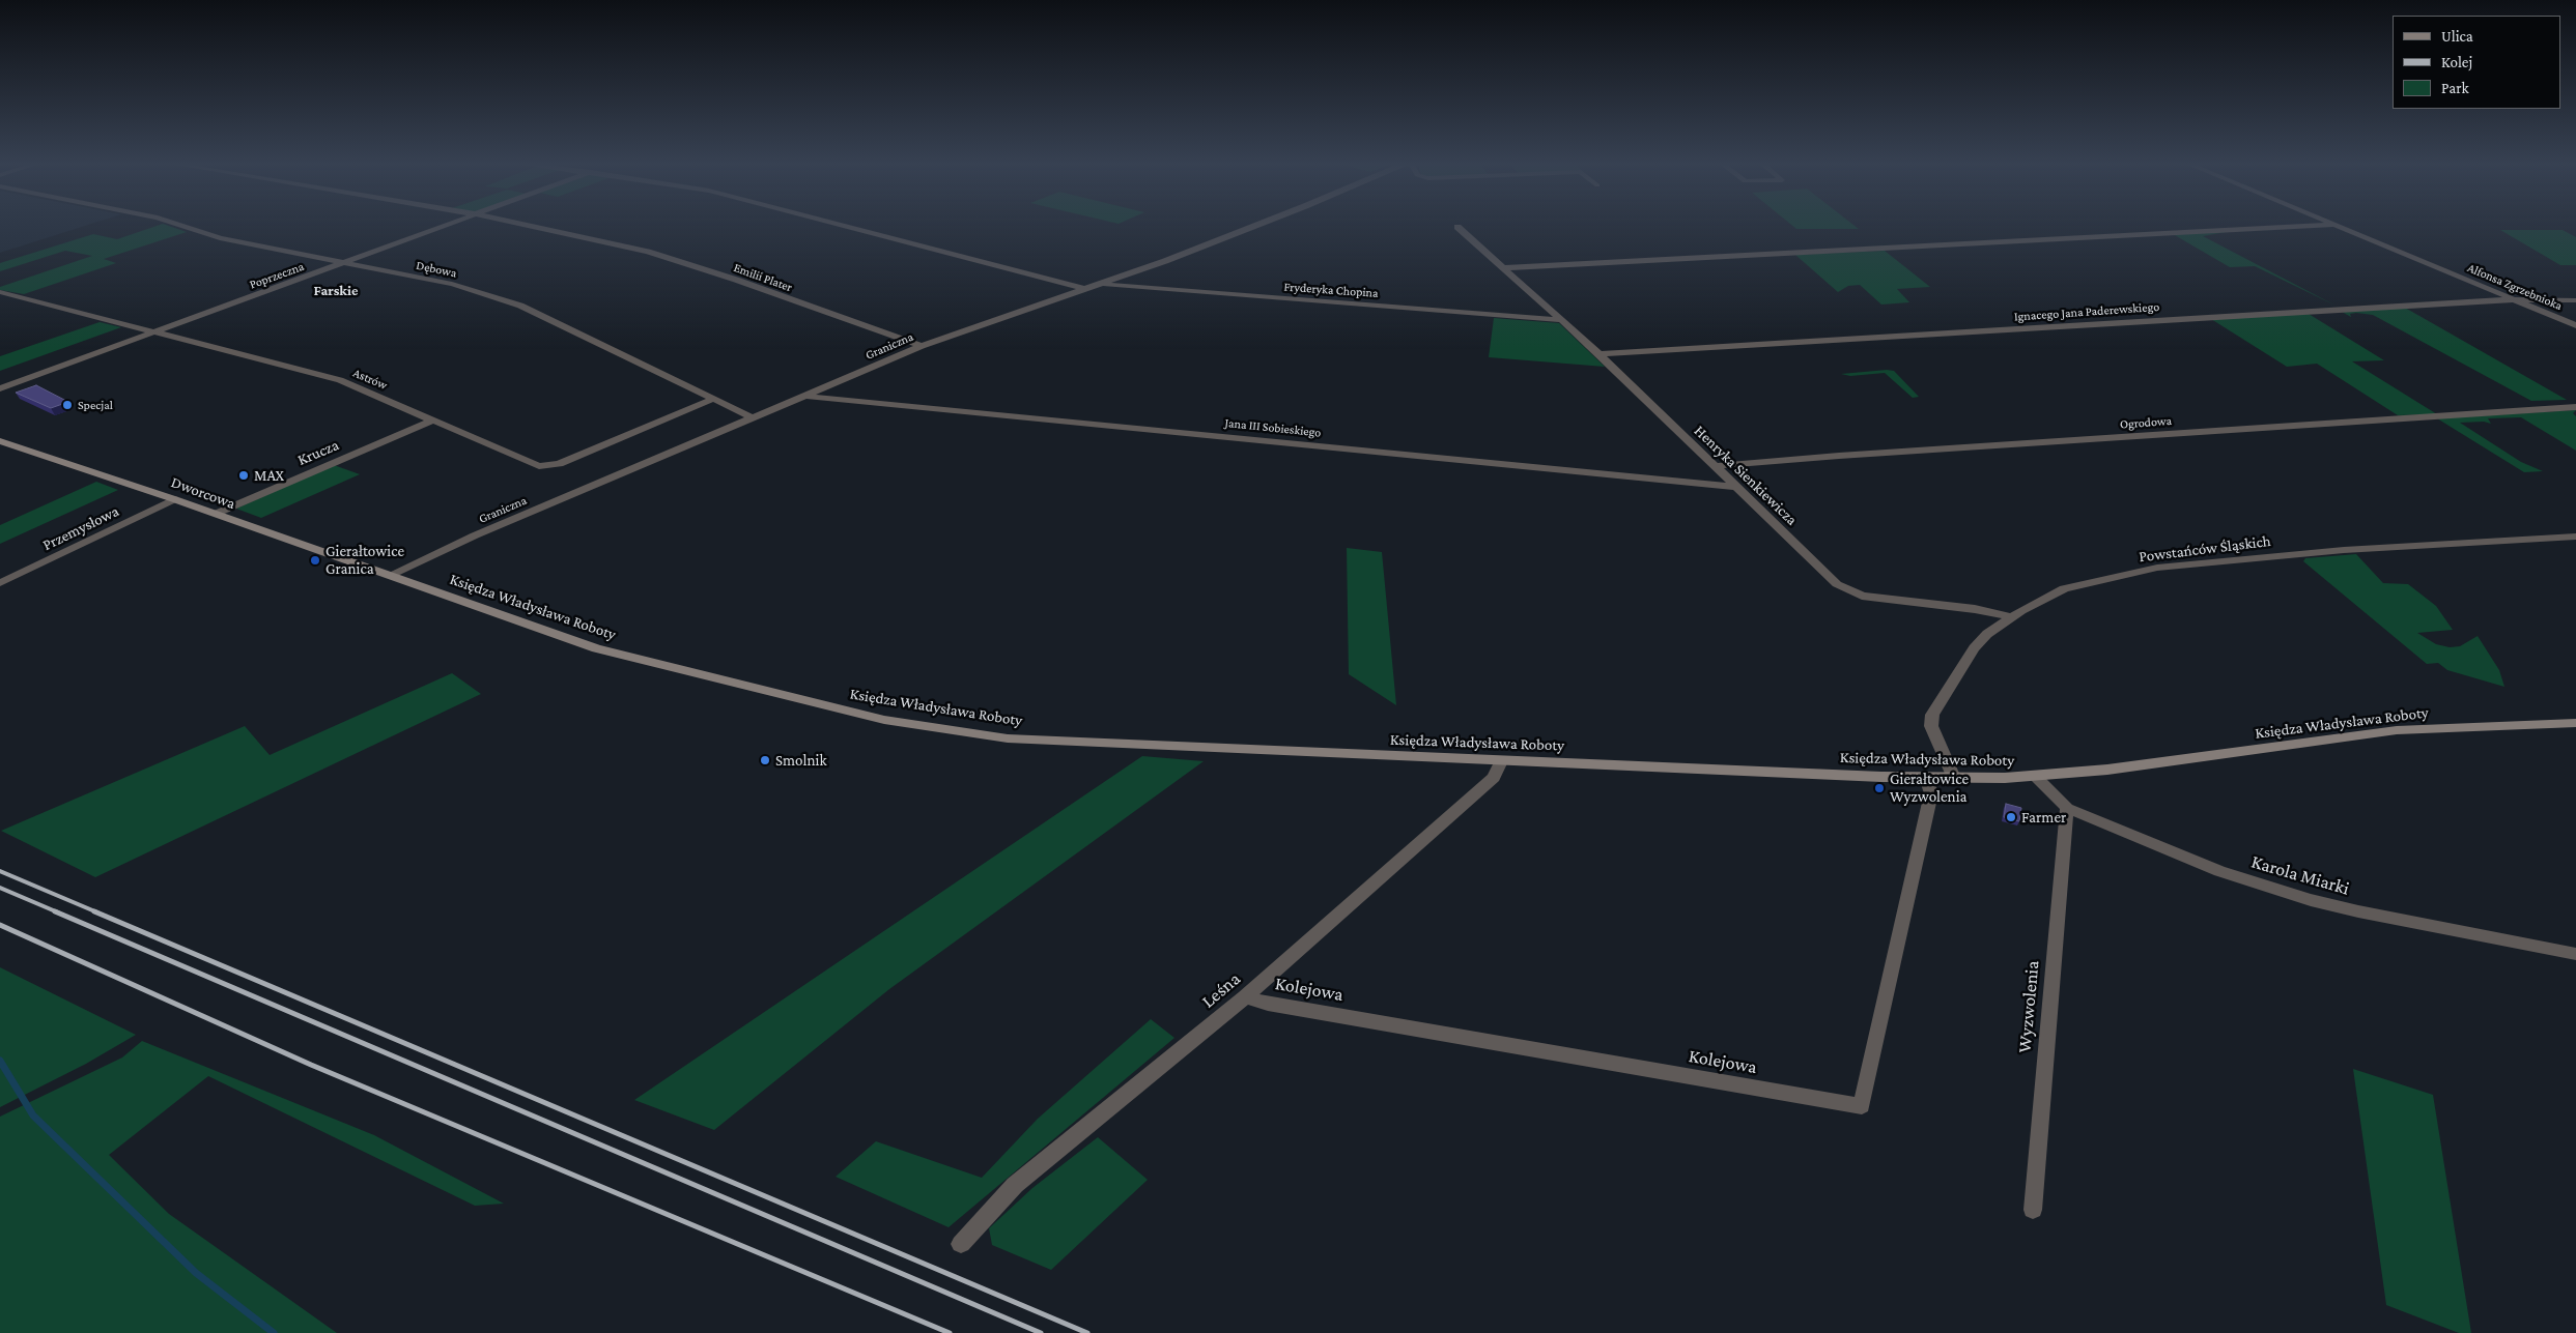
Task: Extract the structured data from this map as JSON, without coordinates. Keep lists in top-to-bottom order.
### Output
{
  "streets": {
    "main road": ["Dworcowa", "Księdza Władysława Roboty"],
    "street": [
      "Dębowa",
      "Poprzeczna",
      "Emilii Plater",
      "Alfonsa Zgrzebnioka",
      "Fryderyka Chopina",
      "Ignacego Jana Paderewskiego",
      "Graniczna",
      "Astrów",
      "Ogrodowa",
      "Jana III Sobieskiego",
      "Krucza",
      "Henryka Sienkiewicza",
      "Przemysłowa",
      "Powstańców Śląskich",
      "Karola Miarki",
      "Kolejowa",
      "Leśna",
      "Wyzwolenia"
    ]
  },
  "crossings": [
    ["Dębowa", "Poprzeczna"],
    ["Dębowa", "Graniczna"],
    ["Dębowa", "Astrów"],
    ["Poprzeczna", "Astrów"],
    ["Emilii Plater", "Graniczna"],
    ["Alfonsa Zgrzebnioka", "Ignacego Jana Paderewskiego"],
    ["Fryderyka Chopina", "Graniczna"],
    ["Fryderyka Chopina", "Henryka Sienkiewicza"],
    ["Ignacego Jana Paderewskiego", "Henryka Sienkiewicza"],
    ["Graniczna", "Jana III Sobieskiego"],
    ["Graniczna", "Dworcowa"],
    ["Graniczna", "Księdza Władysława Roboty"],
    ["Astrów", "Krucza"],
    ["Ogrodowa", "Henryka Sienkiewicza"],
    ["Jana III Sobieskiego", "Henryka Sienkiewicza"],
    ["Krucza", "Dworcowa"],
    ["Henryka Sienkiewicza", "Powstańców Śląskich"],
    ["Dworcowa", "Przemysłowa"],
    ["Dworcowa", "Księdza Władysława Roboty"],
    ["Powstańców Śląskich", "Księdza Władysława Roboty"],
    ["Księdza Władysława Roboty", "Karola Miarki"],
    ["Księdza Władysława Roboty", "Kolejowa"],
    ["Księdza Władysława Roboty", "Leśna"],
    ["Karola Miarki", "Wyzwolenia"],
    ["Kolejowa", "Leśna"]
  ],
  "districts": ["Farskie"],
  "places": [
    "Specjal",
    "MAX",
    "Gierałtowice Granica",
    "Smolnik",
    "Gierałtowice Wyzwolenia",
    "Farmer"
  ],
  "legend": ["Ulica", "Kolej", "Park"]
}
